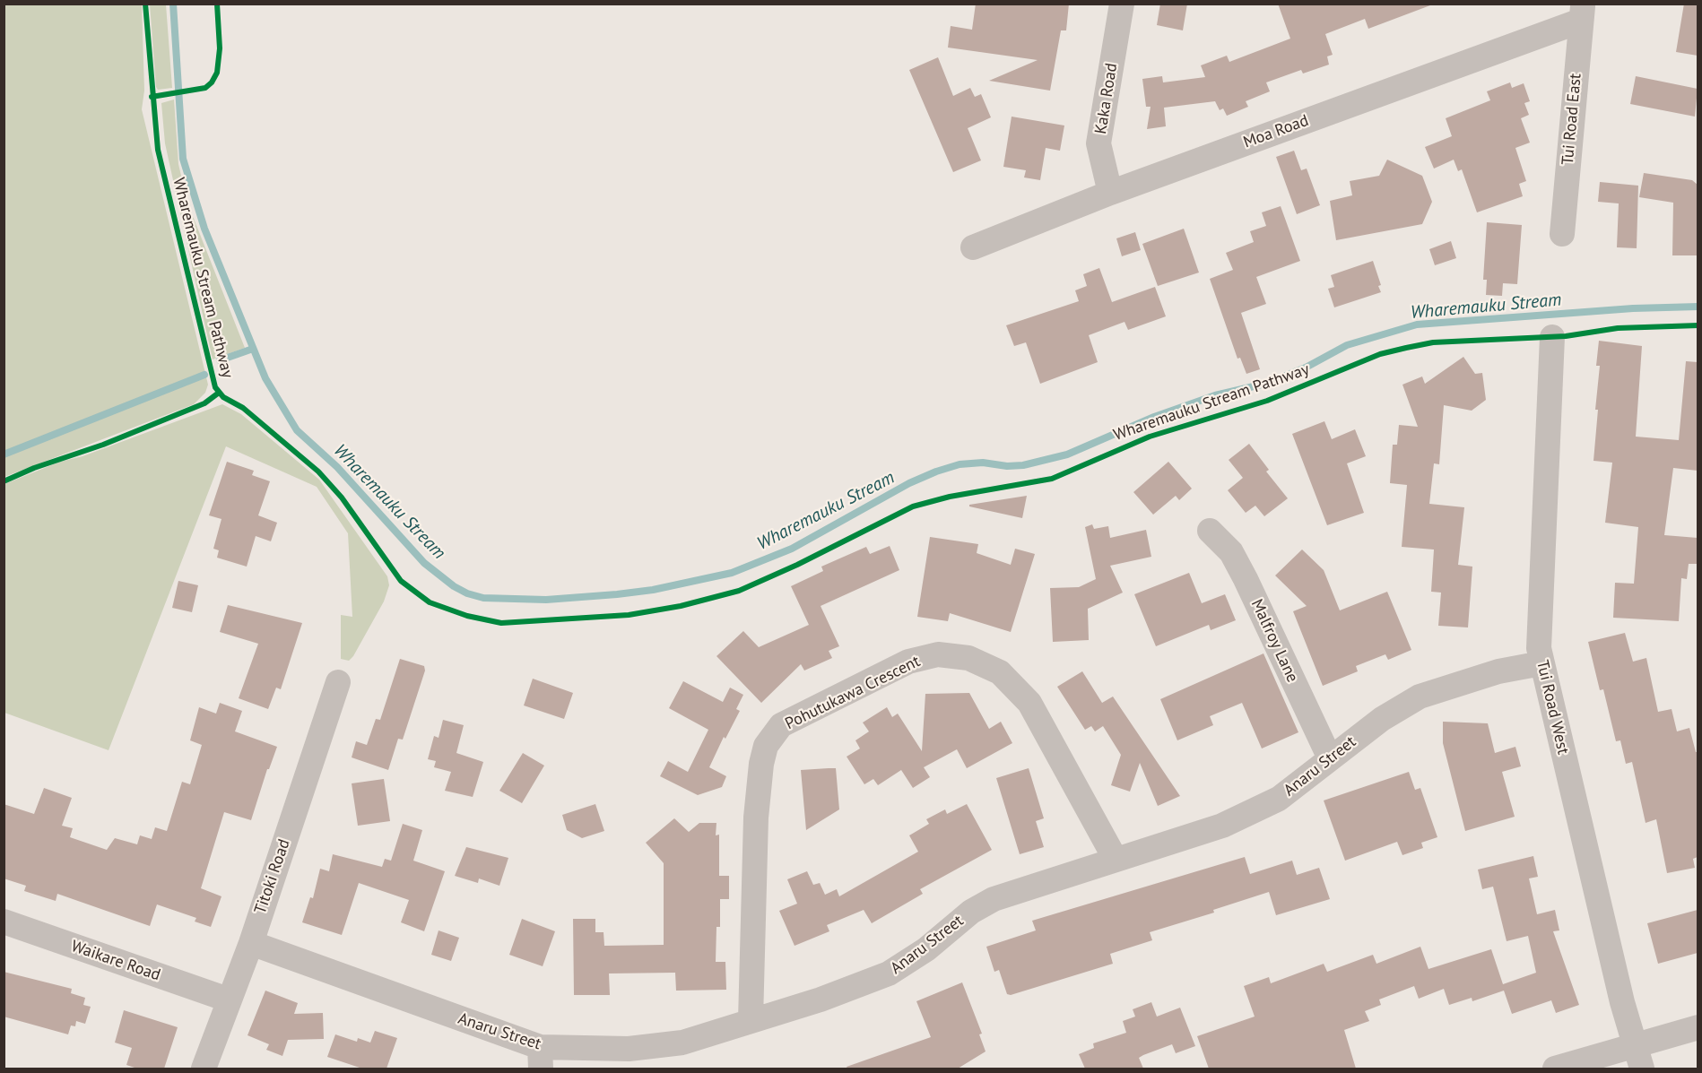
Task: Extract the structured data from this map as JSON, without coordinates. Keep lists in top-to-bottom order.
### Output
{
  "streets": {
    "street": [
      "Kaka Road",
      "Tui Road East",
      "Moa Road",
      "Malfroy Lane",
      "Pohutukawa Crescent",
      "Tui Road West",
      "Anaru Street",
      "Titoki Road",
      "Waikare Road"
    ],
    "cycle path": ["Wharemauku Stream Pathway"]
  },
  "crossings": [
    ["Kaka Road", "Moa Road"],
    ["Tui Road East", "Moa Road"],
    ["Malfroy Lane", "Anaru Street"],
    ["Pohutukawa Crescent", "Anaru Street"],
    ["Tui Road West", "Anaru Street"],
    ["Anaru Street", "Titoki Road"],
    ["Titoki Road", "Waikare Road"]
  ],
  "water": ["Wharemauku Stream"]
}
